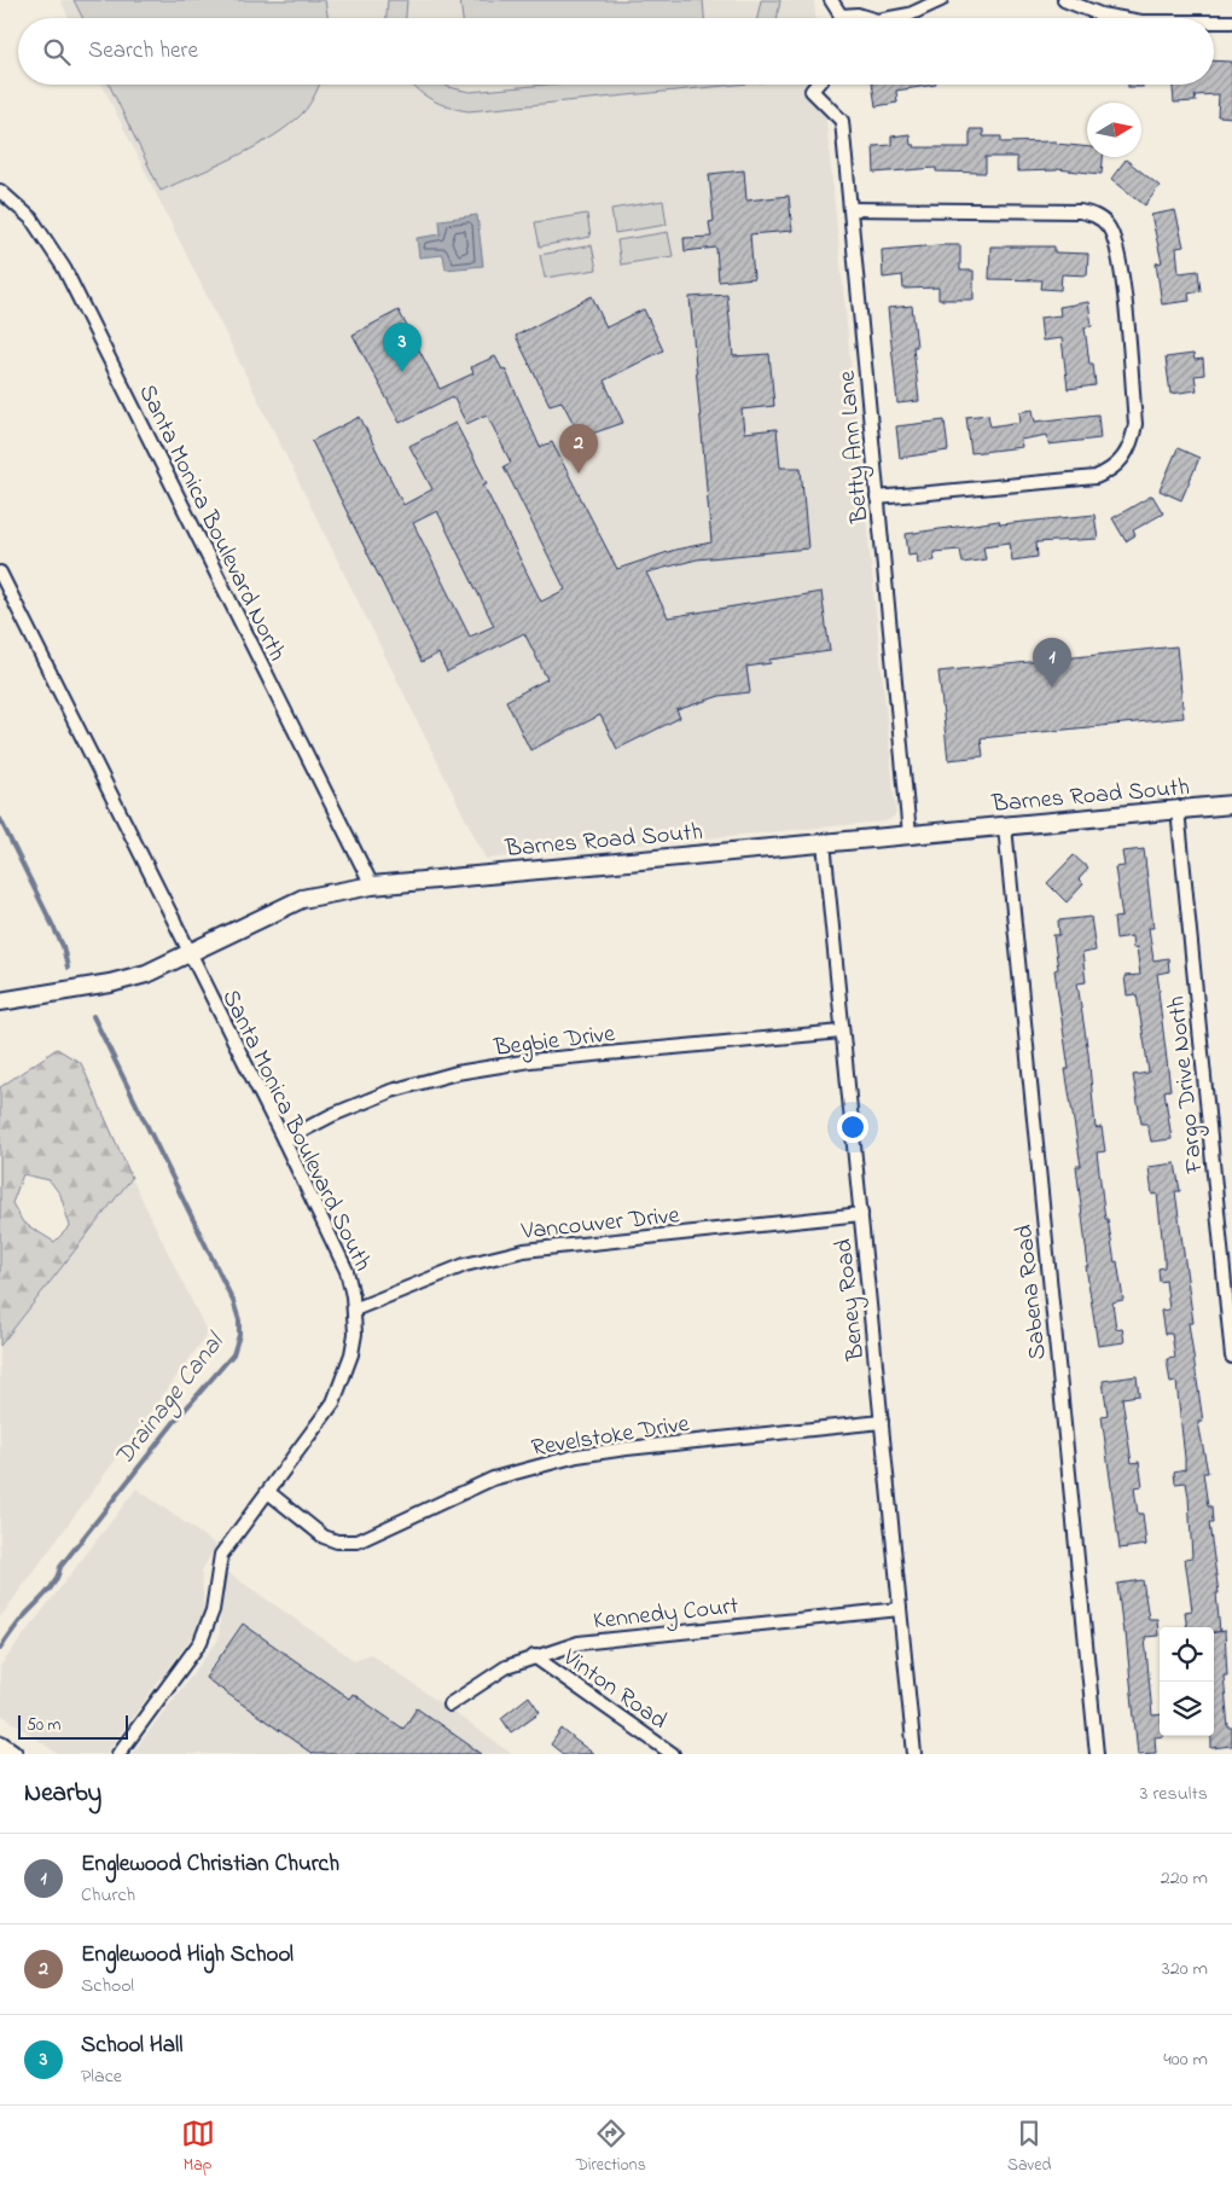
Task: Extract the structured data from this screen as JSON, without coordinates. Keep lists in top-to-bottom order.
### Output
{
  "streets": {
    "street": [
      "Betty Ann Lane",
      "Santa Monica Boulevard North",
      "Barnes Road South",
      "Begbie Drive",
      "Fargo Drive North",
      "Santa Monica Boulevard South",
      "Vancouver Drive",
      "Sabena Road",
      "Beney Road",
      "Revelstoke Drive",
      "Kennedy Court",
      "Vinton Road"
    ]
  },
  "crossings": [
    ["Betty Ann Lane", "Barnes Road South"],
    ["Santa Monica Boulevard North", "Barnes Road South"],
    ["Barnes Road South", "Fargo Drive North"],
    ["Barnes Road South", "Santa Monica Boulevard South"],
    ["Barnes Road South", "Sabena Road"],
    ["Barnes Road South", "Beney Road"],
    ["Begbie Drive", "Santa Monica Boulevard South"],
    ["Begbie Drive", "Beney Road"],
    ["Santa Monica Boulevard South", "Vancouver Drive"],
    ["Santa Monica Boulevard South", "Revelstoke Drive"],
    ["Vancouver Drive", "Beney Road"],
    ["Beney Road", "Revelstoke Drive"],
    ["Beney Road", "Kennedy Court"],
    ["Kennedy Court", "Vinton Road"]
  ],
  "water": ["Drainage Canal"],
  "scale_bar": "50 m",
  "north": "right",
  "page": {
    "search": "Search here",
    "pins": ["3", "2", "1"],
    "scale": "50 m",
    "heading": ["Nearby", "3 results"],
    "list": [
      {
        "mark": "1",
        "name": "Englewood Christian Church",
        "note": "Church",
        "value": "220 m"
      },
      {
        "mark": "2",
        "name": "Englewood High School",
        "note": "School",
        "value": "320 m"
      },
      {
        "mark": "3",
        "name": "School Hall",
        "note": "Place",
        "value": "400 m"
      }
    ],
    "nav": ["Map", "Directions", "Saved"]
  }
}
